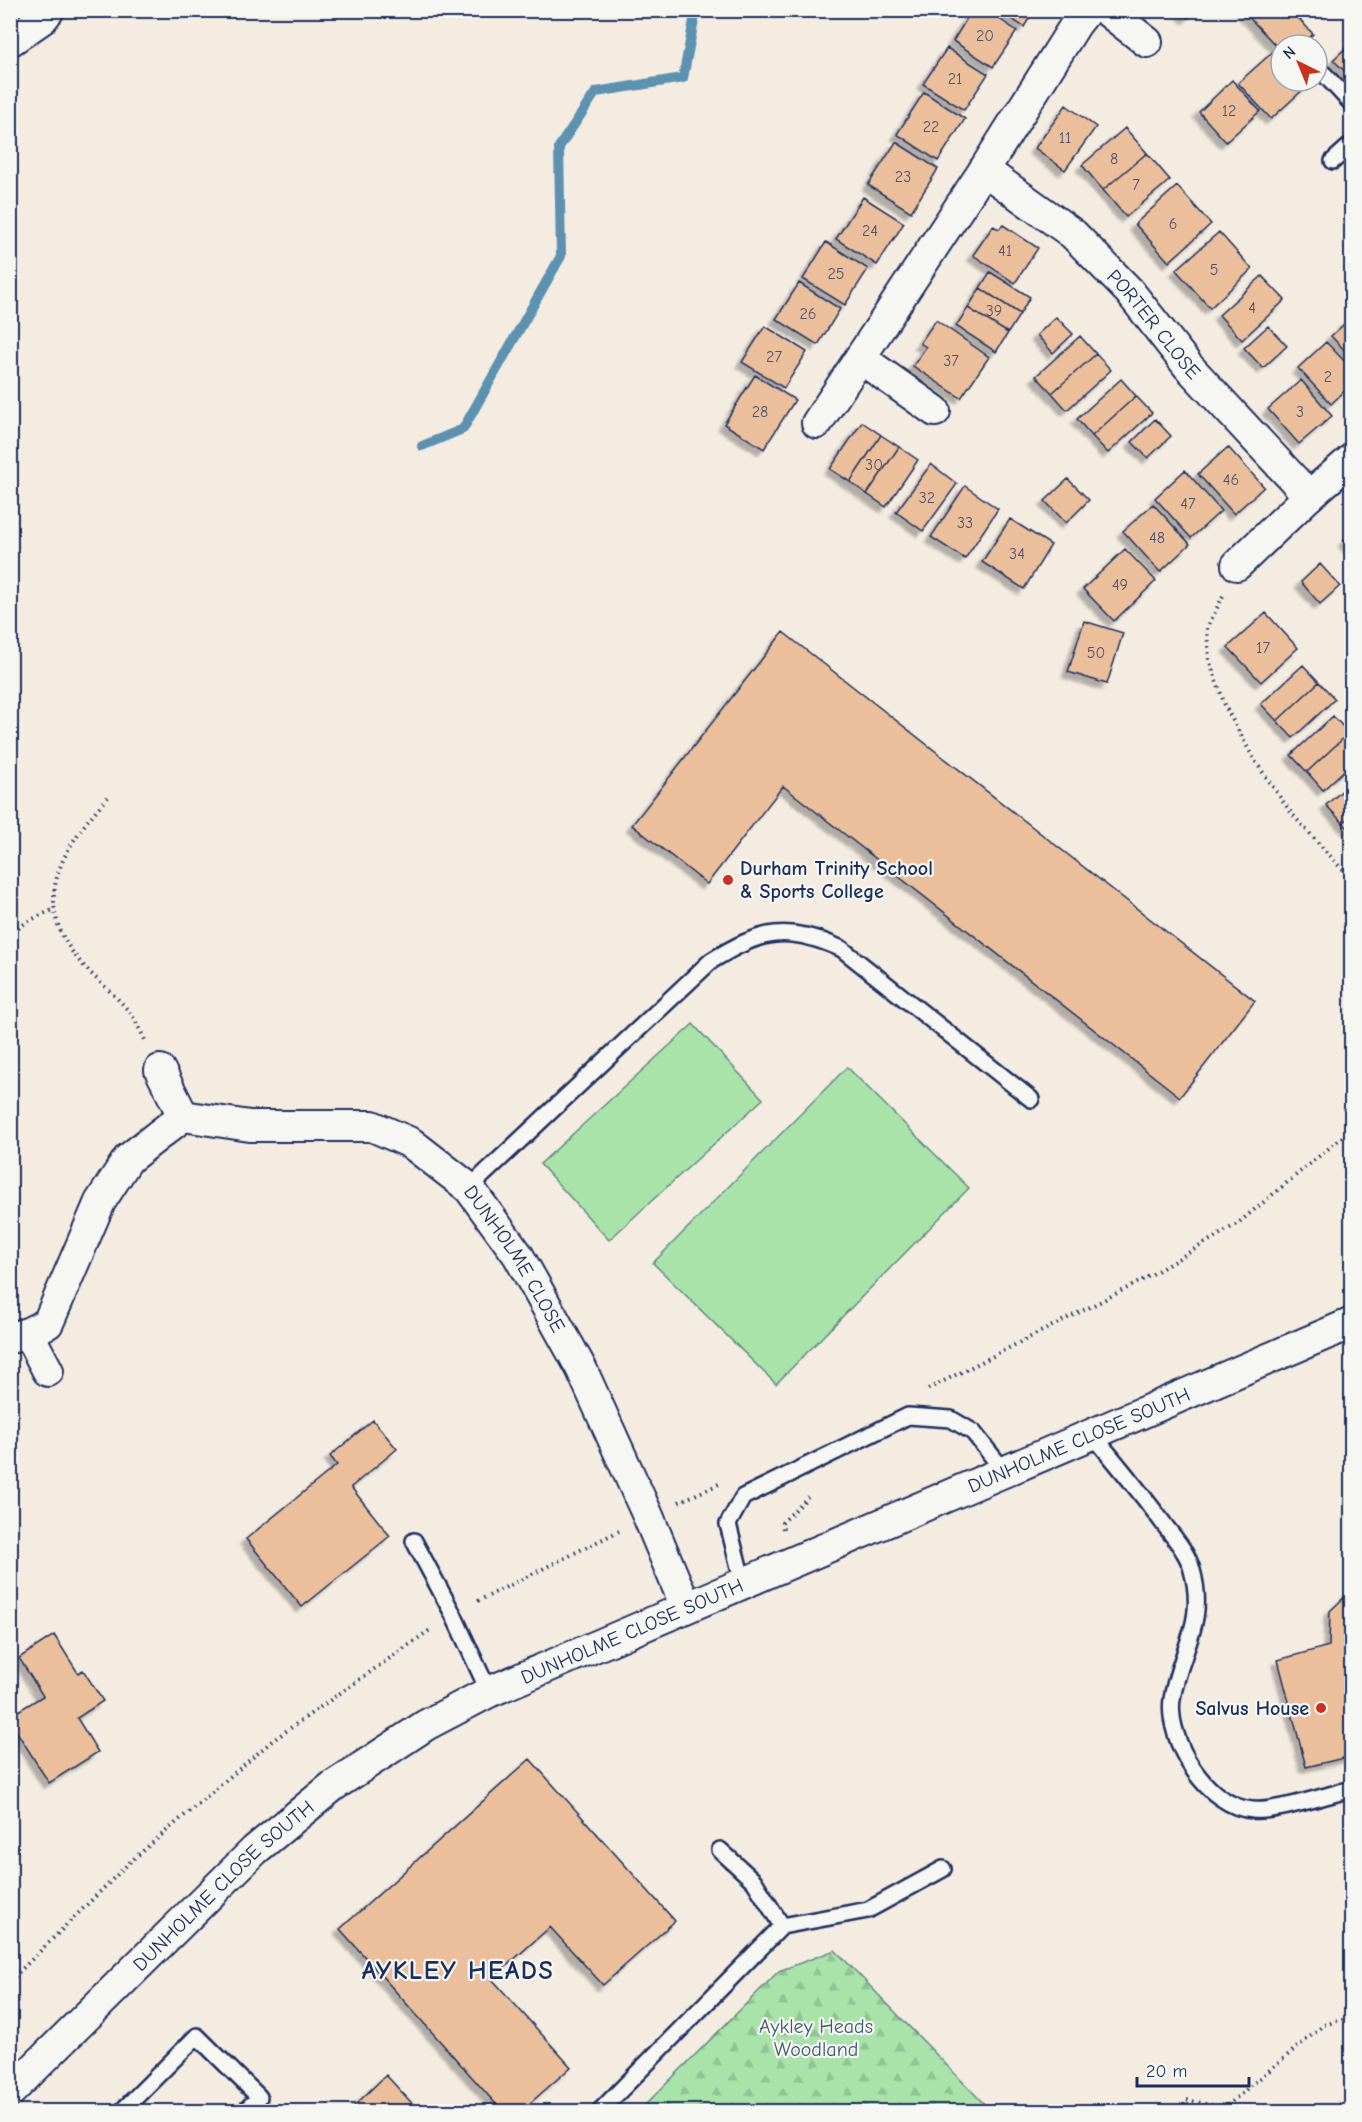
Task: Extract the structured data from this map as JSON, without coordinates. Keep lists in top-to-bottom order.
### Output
{
  "streets": {
    "street": ["PORTER CLOSE", "DUNHOLME CLOSE", "DUNHOLME CLOSE SOUTH"]
  },
  "crossings": [
    ["DUNHOLME CLOSE", "DUNHOLME CLOSE SOUTH"]
  ],
  "districts": ["AYKLEY HEADS"],
  "parks": ["Aykley Heads Woodland"],
  "places": ["Durham Trinity School & Sports College", "Salvus House"],
  "house_numbers": [
    "20",
    "21",
    "12",
    "22",
    "11",
    "8",
    "23",
    "7",
    "6",
    "24",
    "41",
    "5",
    "25",
    "4",
    "39",
    "26",
    "27",
    "37",
    "2",
    "28",
    "3",
    "30",
    "46",
    "32",
    "47",
    "33",
    "48",
    "34",
    "49",
    "17",
    "50"
  ],
  "scale_bar": "20 m",
  "north": "top left"
}
